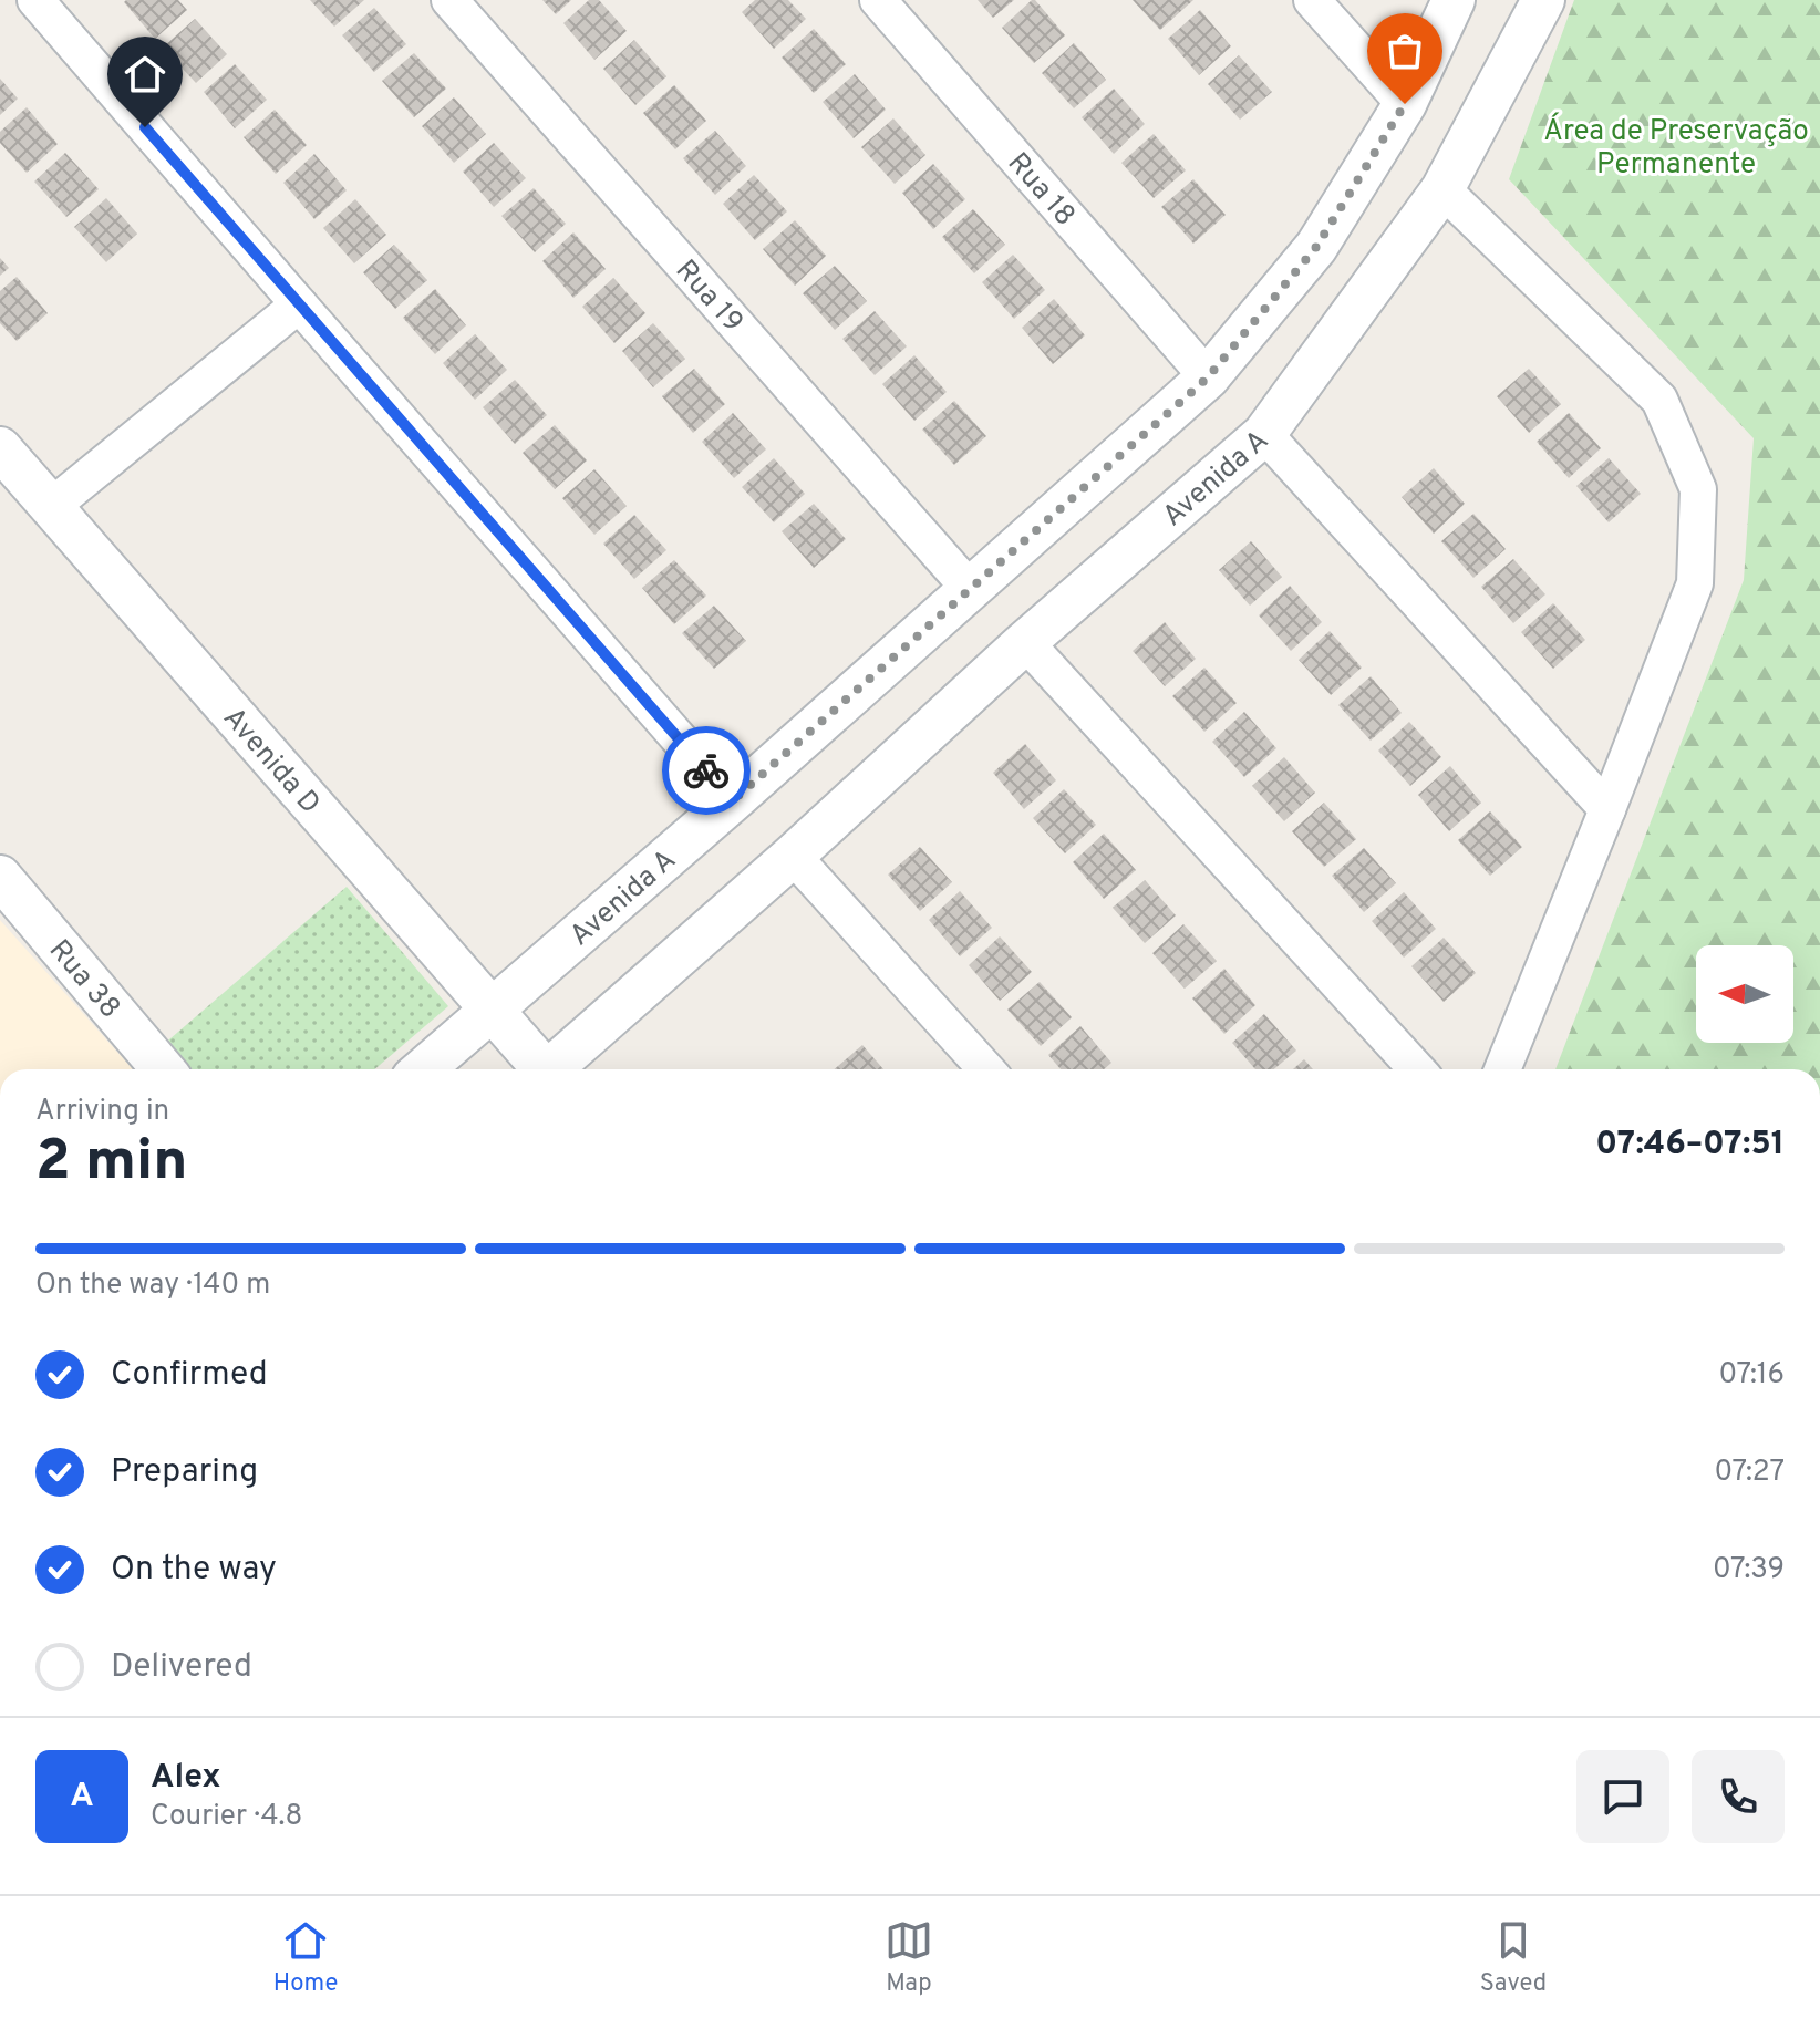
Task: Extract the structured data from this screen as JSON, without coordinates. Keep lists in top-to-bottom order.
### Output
{
  "streets": {
    "street": [
      "Rua 18",
      "Rua 19",
      "Avenida A",
      "Avenida D",
      "Rua 38"
    ]
  },
  "crossings": [
    ["Rua 18", "Avenida A"],
    ["Rua 19", "Avenida A"],
    ["Avenida A", "Avenida D"]
  ],
  "parks": ["Área de Preservação Permanente"],
  "north": "left",
  "page": {
    "heading": ["2 min", "Arriving in", "07:46–07:51"],
    "panel": ["Alex", "Courier · 4.8"],
    "bar": "On the way · 140 m",
    "list": [
      ["Confirmed", "07:16"],
      ["Preparing", "07:27"],
      ["On the way", "07:39"],
      "Delivered"
    ],
    "round": "A",
    "tabs": ["Home", "Map", "Saved"]
  }
}
